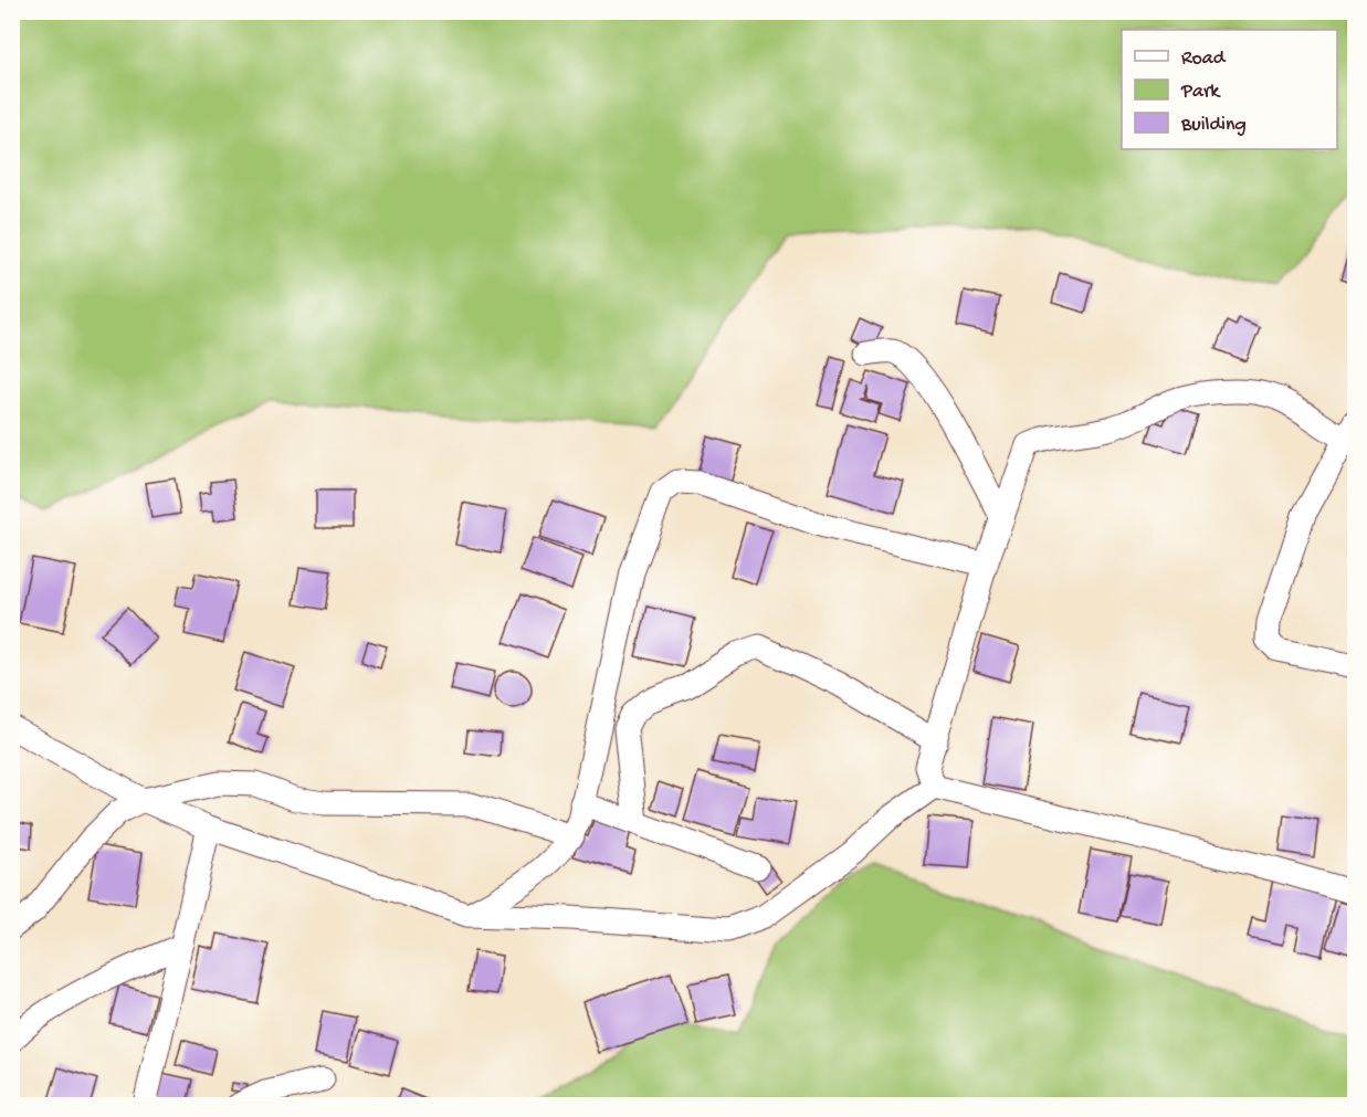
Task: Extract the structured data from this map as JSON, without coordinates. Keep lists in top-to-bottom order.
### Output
{
  "legend": ["Road", "Park", "Building"]
}
